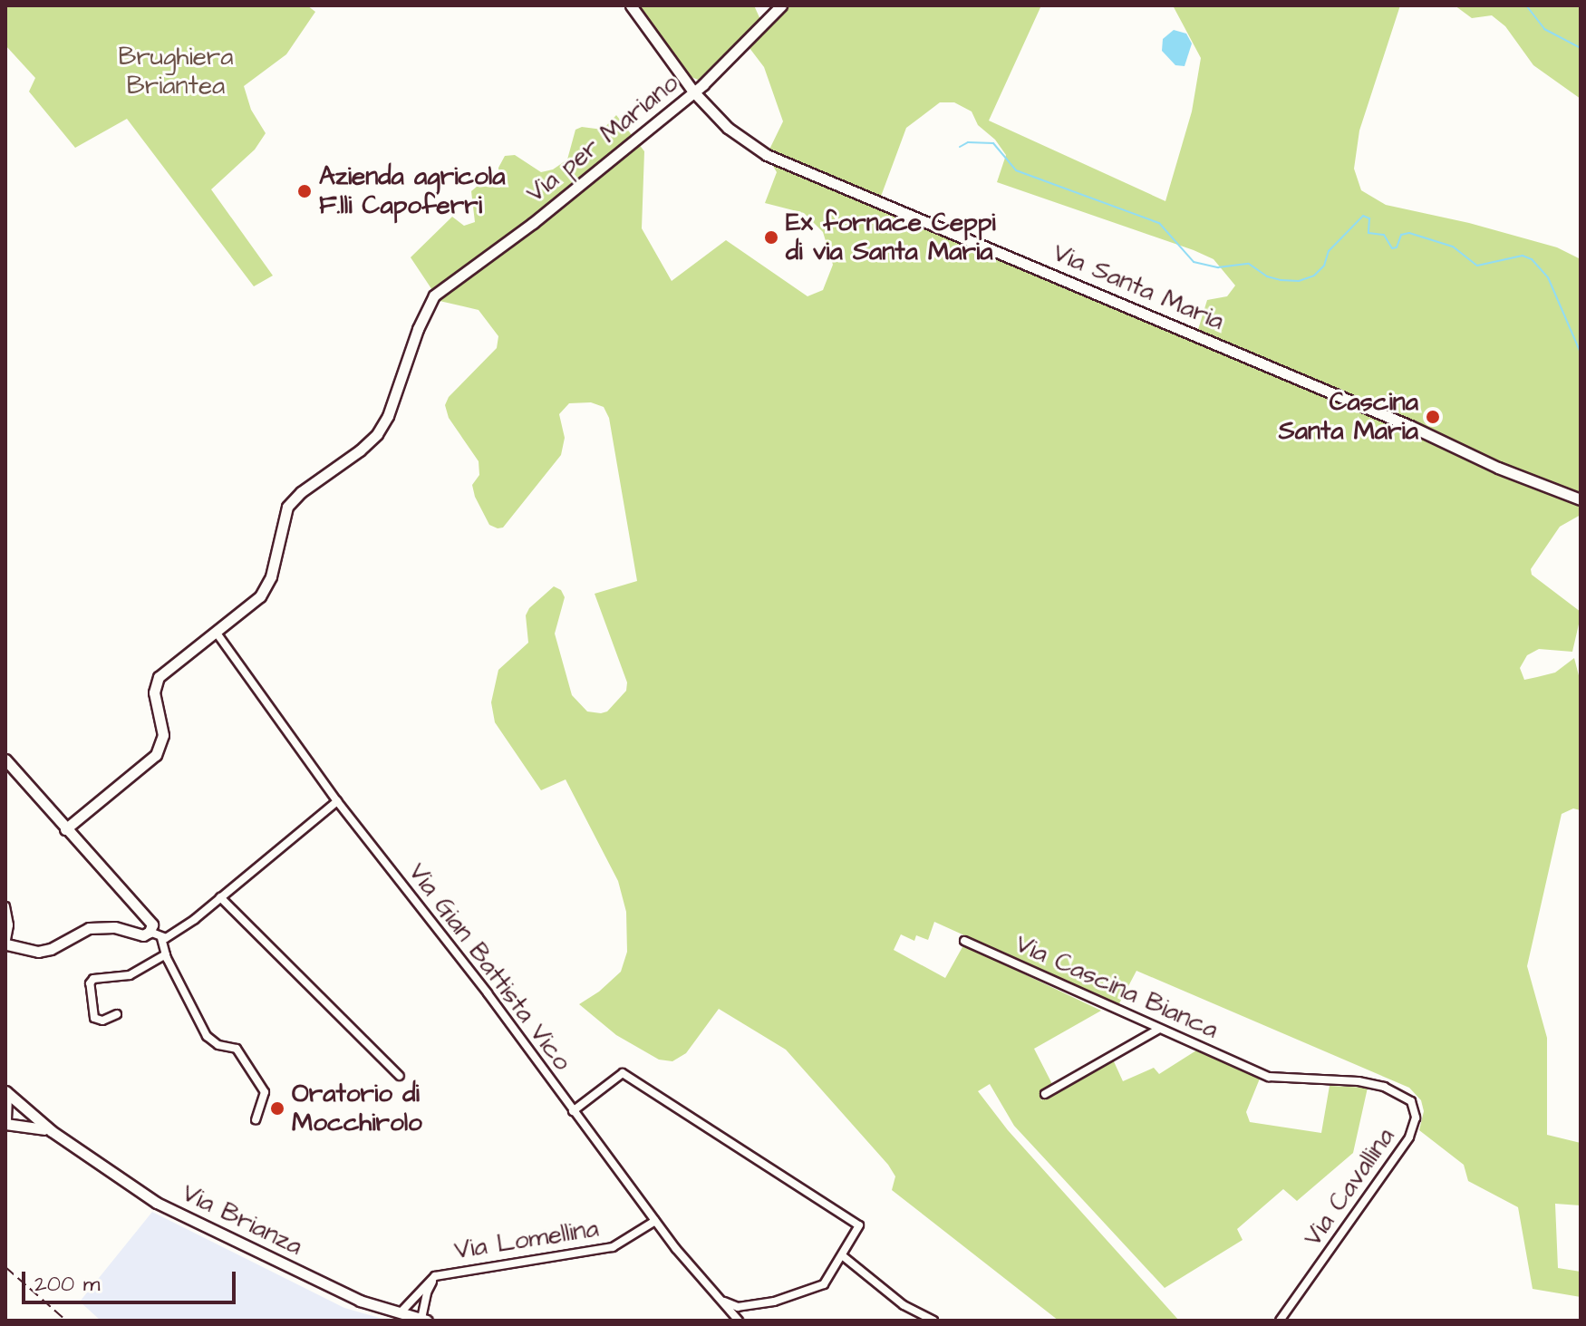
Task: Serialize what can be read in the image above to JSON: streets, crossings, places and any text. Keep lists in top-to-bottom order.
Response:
{
  "streets": {
    "street": [
      "Via per Mariano",
      "Via Santa Maria",
      "Via Gian Battista Vico",
      "Via Cascina Bianca",
      "Via Cavallina",
      "Via Brianza",
      "Via Lomellina"
    ]
  },
  "crossings": [
    ["Via per Mariano", "Via Santa Maria"],
    ["Via per Mariano", "Via Gian Battista Vico"],
    ["Via Gian Battista Vico", "Via Lomellina"],
    ["Via Cascina Bianca", "Via Cavallina"],
    ["Via Brianza", "Via Lomellina"]
  ],
  "parks": ["Brughiera Briantea"],
  "places": [
    "Azienda agricola F.lli Capoferri",
    "Ex fornace Ceppi di via Santa Maria",
    "Cascina Santa Maria",
    "Oratorio di Mocchirolo"
  ],
  "scale_bar": "200 m"
}
